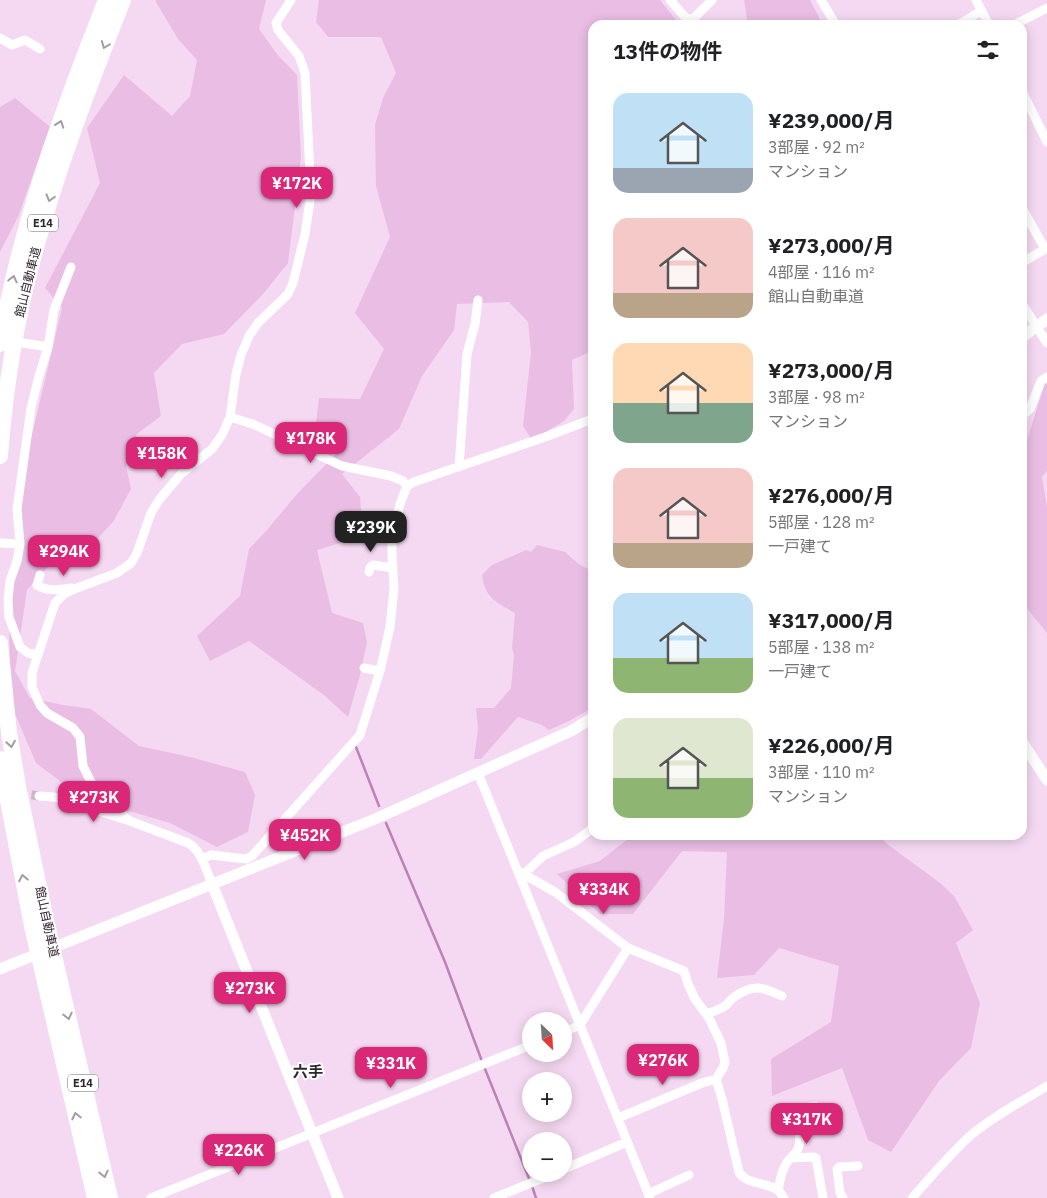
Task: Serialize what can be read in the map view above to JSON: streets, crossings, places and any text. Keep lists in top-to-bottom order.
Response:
{
  "streets": {
    "highway": ["E14", "館山自動車道"]
  },
  "districts": ["六手"],
  "north": "bottom right",
  "page": {
    "heading": "13件の物件",
    "list": [
      {
        "name": "¥239,000/月",
        "note": "3部屋 · 92 m² · マンション"
      },
      {
        "name": "¥273,000/月",
        "note": "4部屋 · 116 m² · 館山自動車道"
      },
      {
        "name": "¥273,000/月",
        "note": "3部屋 · 98 m² · マンション"
      },
      {
        "name": "¥276,000/月",
        "note": "5部屋 · 128 m² · 一戸建て"
      },
      {
        "name": "¥317,000/月",
        "note": "5部屋 · 138 m² · 一戸建て"
      },
      {
        "name": "¥226,000/月",
        "note": "3部屋 · 110 m² · マンション"
      }
    ],
    "price": [
      "¥172K",
      "¥178K",
      "¥158K",
      "¥239K",
      "¥294K",
      "¥273K",
      "¥452K",
      "¥334K",
      "¥273K",
      "¥276K",
      "¥331K",
      "¥317K",
      "¥226K"
    ],
    "map_buttons": ["+", "−"]
  }
}
